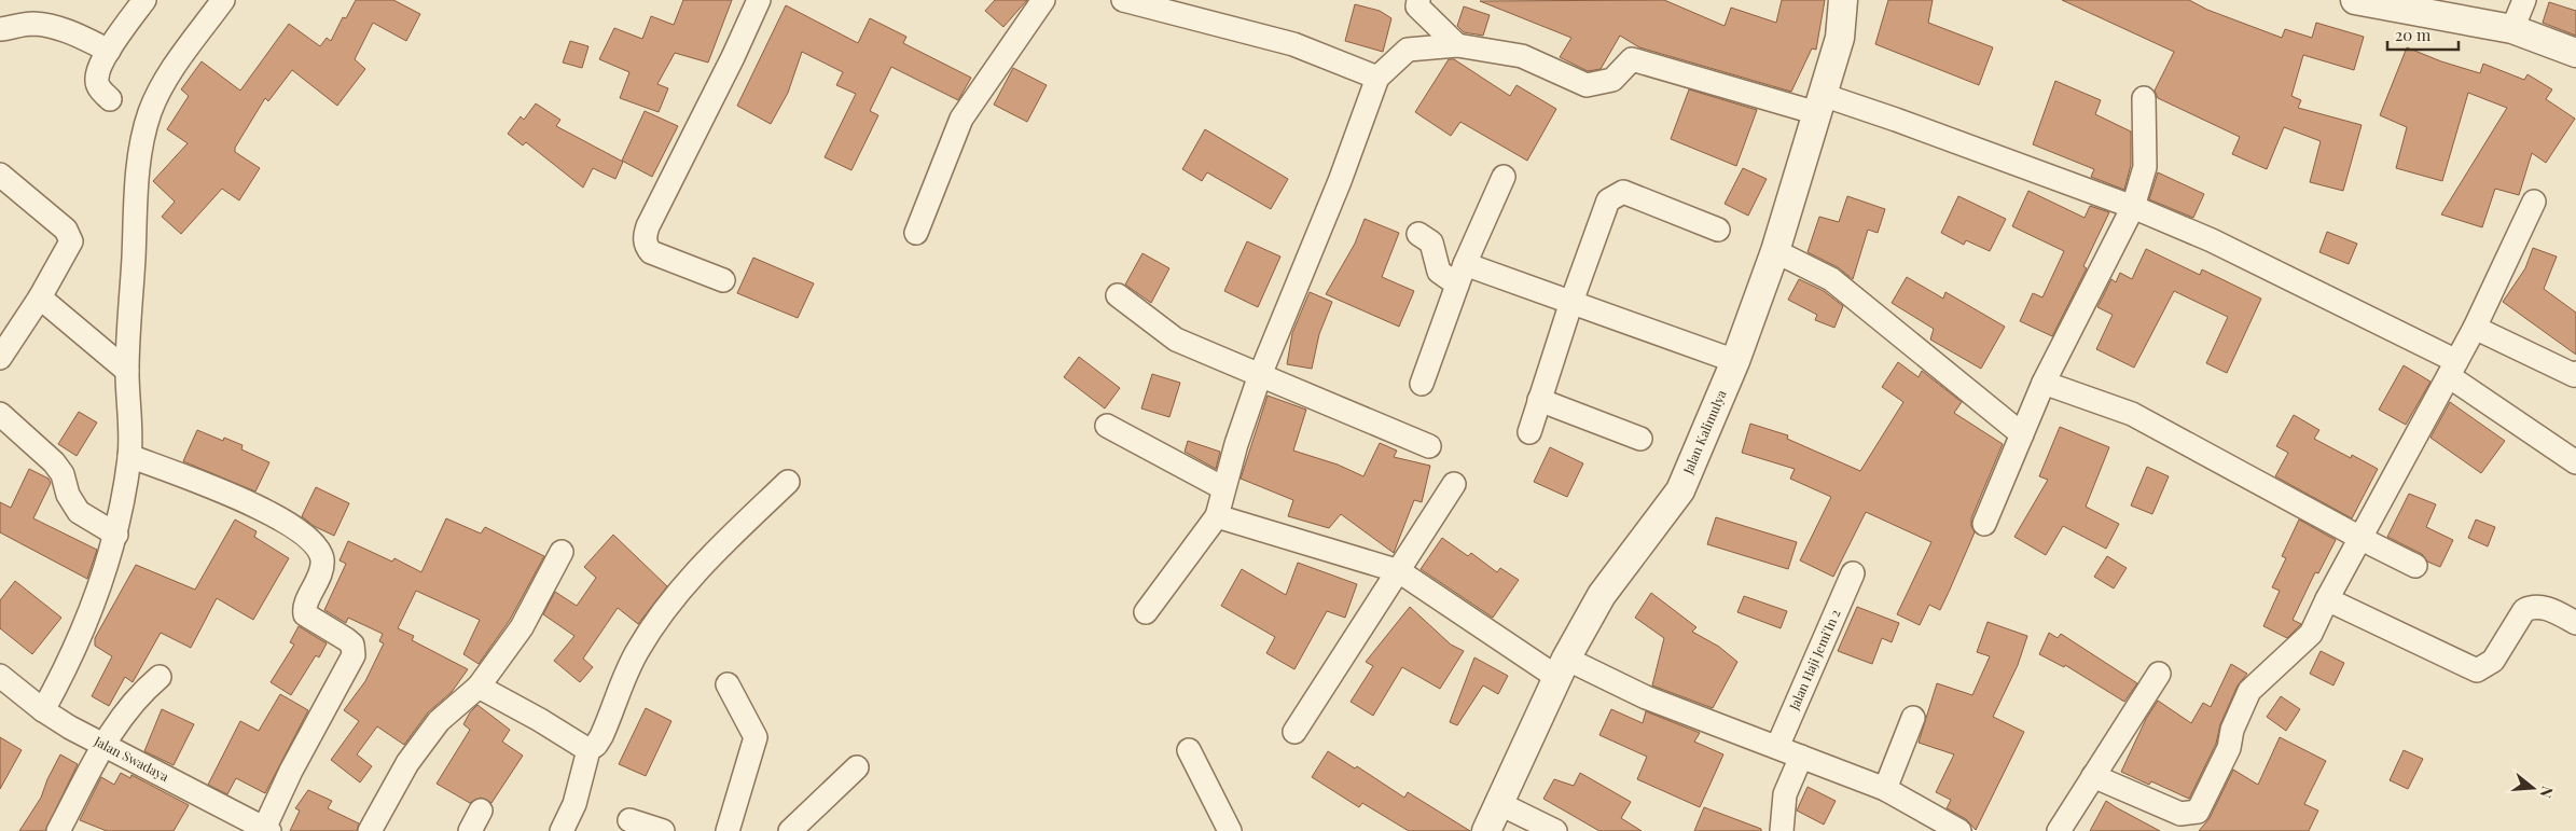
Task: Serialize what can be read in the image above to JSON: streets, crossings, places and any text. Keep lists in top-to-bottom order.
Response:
{
  "streets": {
    "street": ["Jalan Kalimulya", "Jalan Haji Jemi'In 2", "Jalan Swadaya"]
  },
  "scale_bar": "20 m",
  "north": "right"
}
